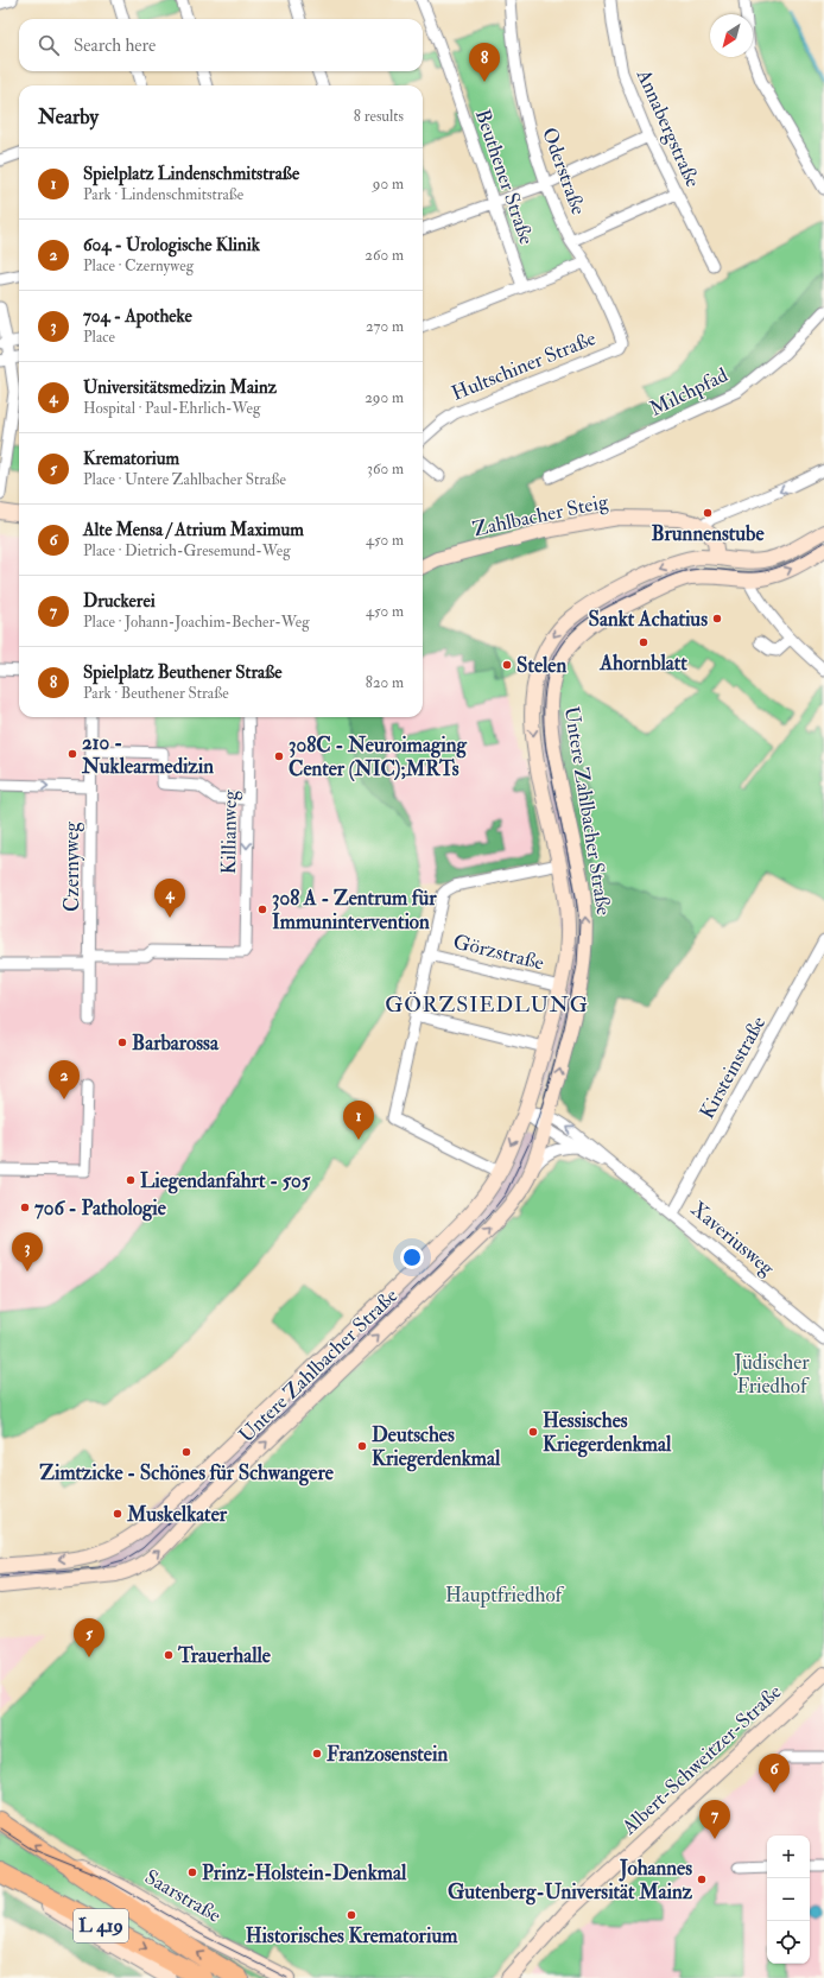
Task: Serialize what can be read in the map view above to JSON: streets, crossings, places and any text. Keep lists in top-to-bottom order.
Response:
{
  "streets": {
    "highway": ["Saarstraße", "L 419"],
    "street": [
      "Annabergstraße",
      "Oderstraße",
      "Beuthener Straße",
      "Hultschiner Straße",
      "Milchpfad",
      "Zahlbacher Steig",
      "Untere Zahlbacher Straße",
      "Killianweg",
      "Czernyweg",
      "Görzstraße",
      "Kirsteinstraße",
      "Xaveriusweg",
      "Albert-Schweitzer-Straße"
    ]
  },
  "crossings": [
    ["Oderstraße", "Hultschiner Straße"],
    ["Untere Zahlbacher Straße", "Görzstraße"],
    ["Untere Zahlbacher Straße", "Xaveriusweg"],
    ["Killianweg", "Czernyweg"],
    ["Kirsteinstraße", "Xaveriusweg"]
  ],
  "one_way": ["Saarstraße"],
  "districts": ["GÖRZSIEDLUNG"],
  "parks": ["Jüdischer Friedhof", "Hauptfriedhof"],
  "places": [
    "Brunnenstube",
    "Sankt Achatius",
    "Ahornblatt",
    "Stelen",
    "210 - Nuklearmedizin",
    "308C - Neuroimaging Center (NIC);MRTs",
    "308 A - Zentrum für Immunintervention",
    "Barbarossa",
    "Liegendanfahrt - 505",
    "706 - Pathologie",
    "Hessisches Kriegerdenkmal",
    "Deutsches Kriegerdenkmal",
    "Zimtzicke - Schönes für Schwangere",
    "Muskelkater",
    "Trauerhalle",
    "Franzosenstein",
    "Prinz-Holstein-Denkmal",
    "Johannes Gutenberg-Universität Mainz",
    "Historisches Krematorium"
  ],
  "north": "bottom left",
  "page": {
    "search": "Search here",
    "pins": [
      "8",
      "4",
      "2",
      "1",
      "3",
      "5",
      "6",
      "7"
    ],
    "heading": ["Nearby", "8 results"],
    "list": [
      {
        "mark": "1",
        "name": "Spielplatz Lindenschmitstraße",
        "note": "Park · Lindenschmitstraße",
        "value": "90 m"
      },
      {
        "mark": "2",
        "name": "604 - Urologische Klinik",
        "note": "Place · Czernyweg",
        "value": "260 m"
      },
      {
        "mark": "3",
        "name": "704 - Apotheke",
        "note": "Place",
        "value": "270 m"
      },
      {
        "mark": "4",
        "name": "Universitätsmedizin Mainz",
        "note": "Hospital · Paul-Ehrlich-Weg",
        "value": "290 m"
      },
      {
        "mark": "5",
        "name": "Krematorium",
        "note": "Place · Untere Zahlbacher Straße",
        "value": "360 m"
      },
      {
        "mark": "6",
        "name": "Alte Mensa / Atrium Maximum",
        "note": "Place · Dietrich-Gresemund-Weg",
        "value": "450 m"
      },
      {
        "mark": "7",
        "name": "Druckerei",
        "note": "Place · Johann-Joachim-Becher-Weg",
        "value": "450 m"
      },
      {
        "mark": "8",
        "name": "Spielplatz Beuthener Straße",
        "note": "Park · Beuthener Straße",
        "value": "820 m"
      }
    ],
    "map_buttons": ["+", "−"]
  }
}
